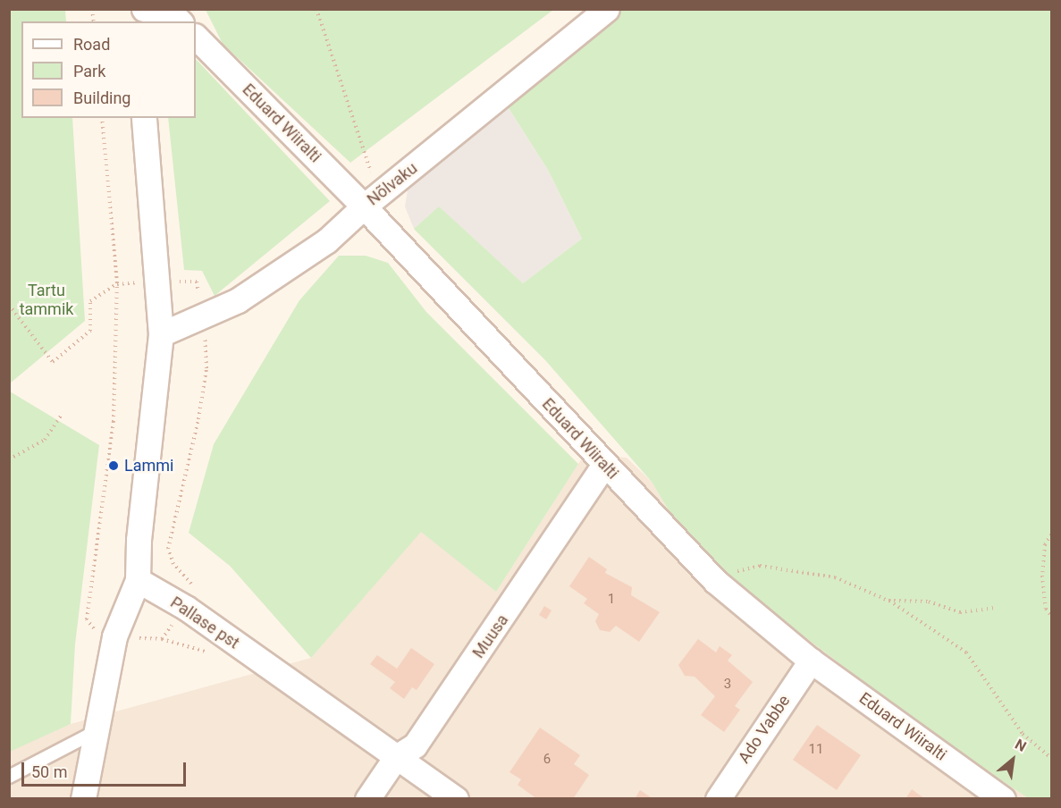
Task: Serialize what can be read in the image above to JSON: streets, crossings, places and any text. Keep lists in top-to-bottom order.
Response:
{
  "streets": {
    "street": [
      "Eduard Wiiralti",
      "Nõlvaku",
      "Pallase pst",
      "Muusa",
      "Ado Vabbe"
    ]
  },
  "crossings": [
    ["Eduard Wiiralti", "Nõlvaku"],
    ["Eduard Wiiralti", "Muusa"],
    ["Eduard Wiiralti", "Ado Vabbe"],
    ["Pallase pst", "Muusa"]
  ],
  "parks": ["Tartu tammik"],
  "places": ["Lammi"],
  "house_numbers": [
    "1",
    "3",
    "11",
    "6"
  ],
  "legend": ["Road", "Park", "Building"],
  "scale_bar": "50 m",
  "north": "top right"
}
